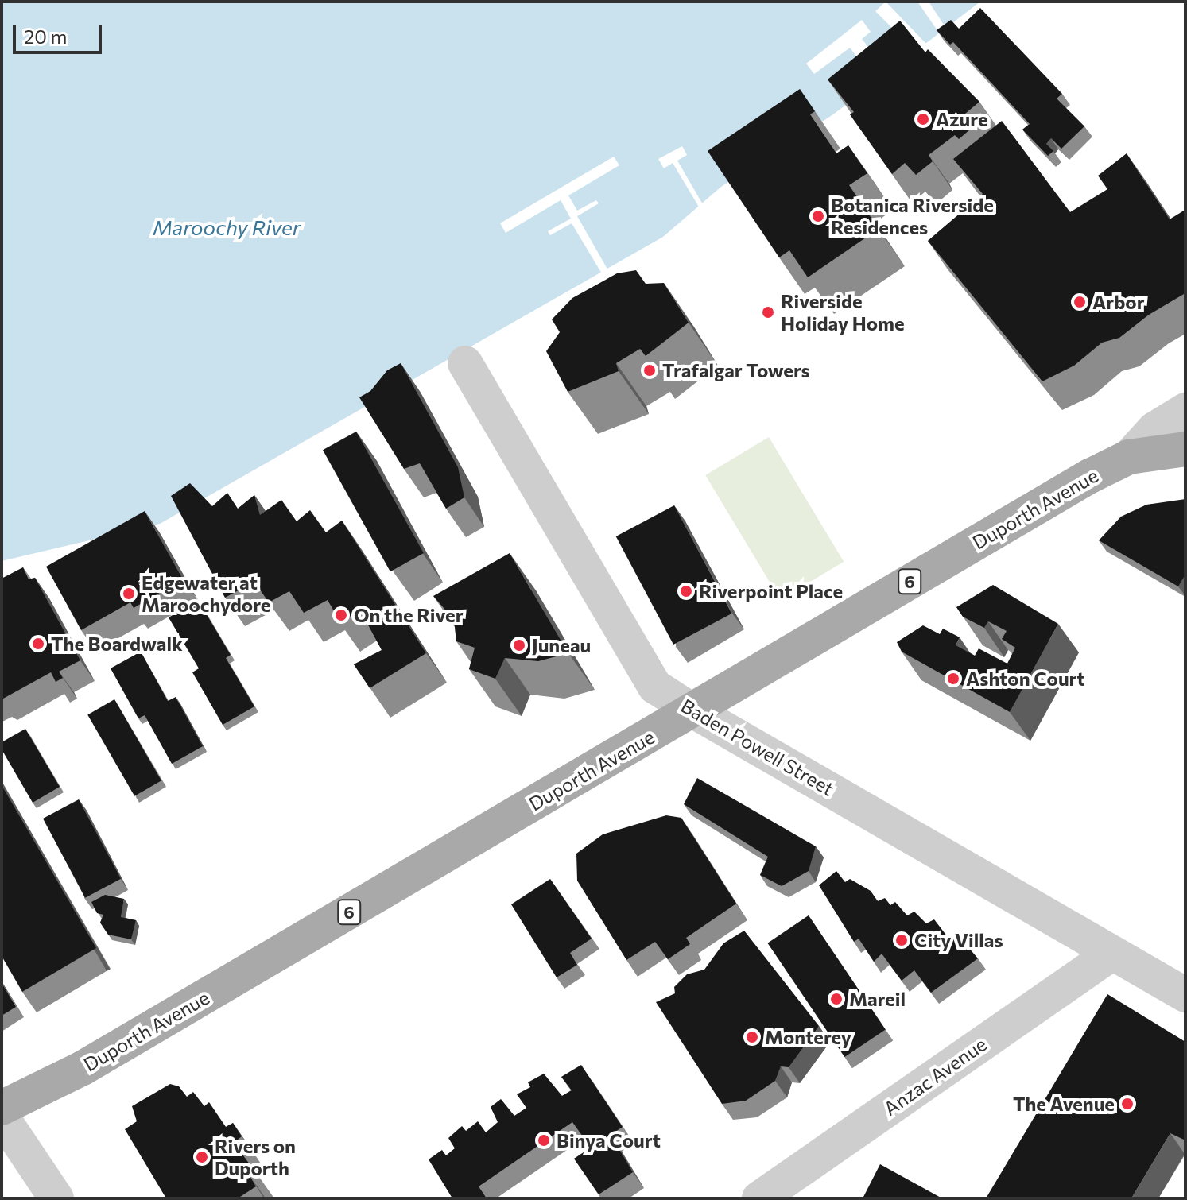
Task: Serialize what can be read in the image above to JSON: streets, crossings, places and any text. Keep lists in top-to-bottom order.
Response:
{
  "streets": {
    "main road": ["Duporth Avenue", "6"],
    "street": ["Baden Powell Street", "Anzac Avenue"]
  },
  "crossings": [
    ["Duporth Avenue", "Baden Powell Street"],
    ["Baden Powell Street", "Anzac Avenue"]
  ],
  "water": ["Maroochy River"],
  "places": [
    "Azure",
    "Botanica Riverside Residences",
    "Arbor",
    "Riverside Holiday Home",
    "Trafalgar Towers",
    "Riverpoint Place",
    "Edgewater at Maroochydore",
    "On the River",
    "The Boardwalk",
    "Juneau",
    "Ashton Court",
    "City Villas",
    "Mareil",
    "Monterey",
    "The Avenue",
    "Binya Court",
    "Rivers on Duporth"
  ],
  "scale_bar": "20 m"
}
